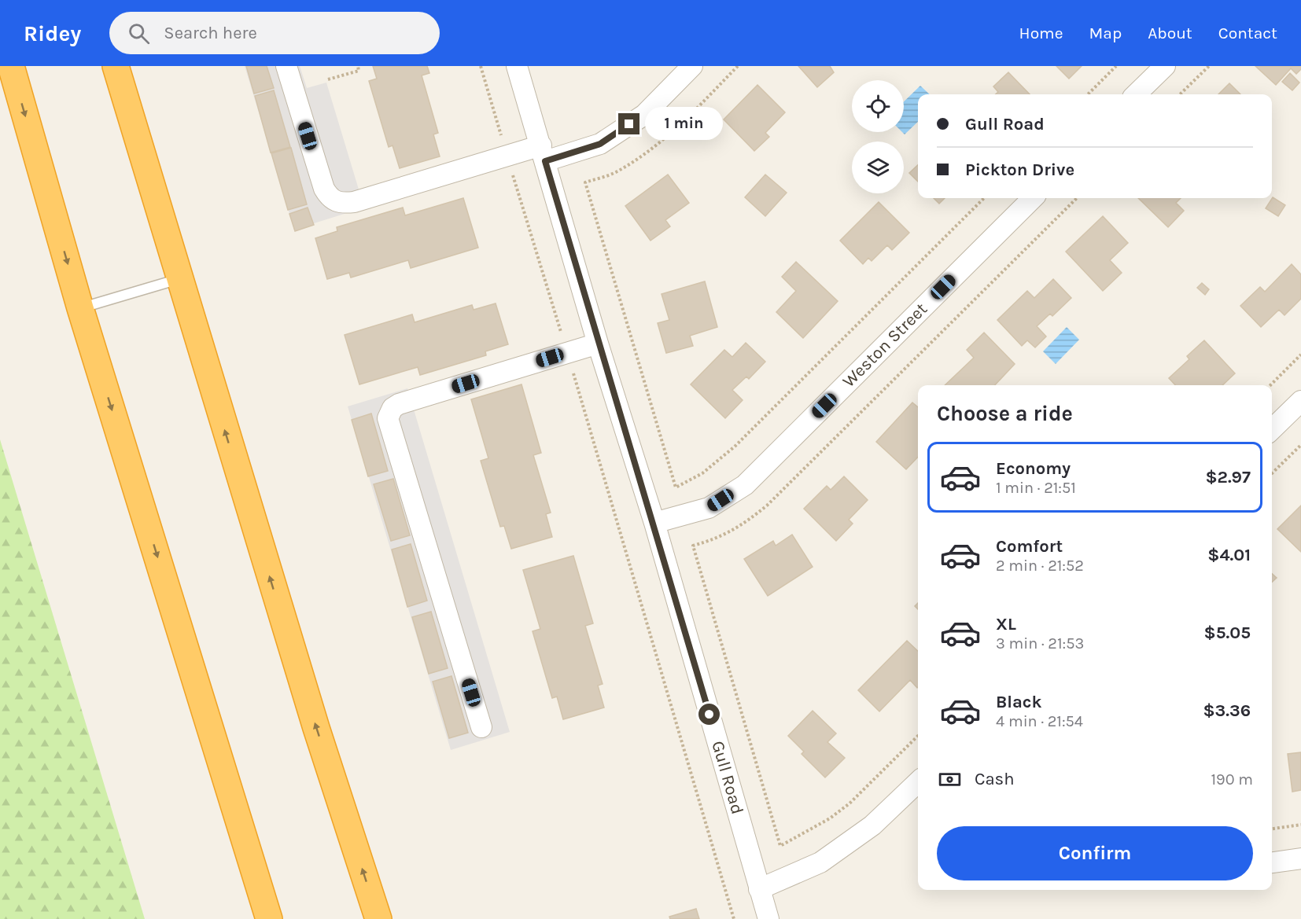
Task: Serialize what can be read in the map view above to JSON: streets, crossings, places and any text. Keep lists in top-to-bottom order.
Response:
{
  "streets": {
    "street": ["Weston Street", "Gull Road"]
  },
  "crossings": [
    ["Weston Street", "Gull Road"]
  ],
  "page": {
    "header": "Ridey",
    "search": "Search here",
    "nav": [
      "Home",
      "Map",
      "About",
      "Contact"
    ],
    "banner": ["Gull Road", "Pickton Drive"],
    "bubble": "1 min",
    "heading": "Choose a ride",
    "list": [
      {
        "name": "Economy",
        "note": "1 min · 21:51",
        "value": "$2.97"
      },
      {
        "name": "Comfort",
        "note": "2 min · 21:52",
        "value": "$4.01"
      },
      {
        "name": "XL",
        "note": "3 min · 21:53",
        "value": "$5.05"
      },
      {
        "name": "Black",
        "note": "4 min · 21:54",
        "value": "$3.36"
      }
    ],
    "pay": ["Cash", "190 m"],
    "buttons": "Confirm"
  }
}
